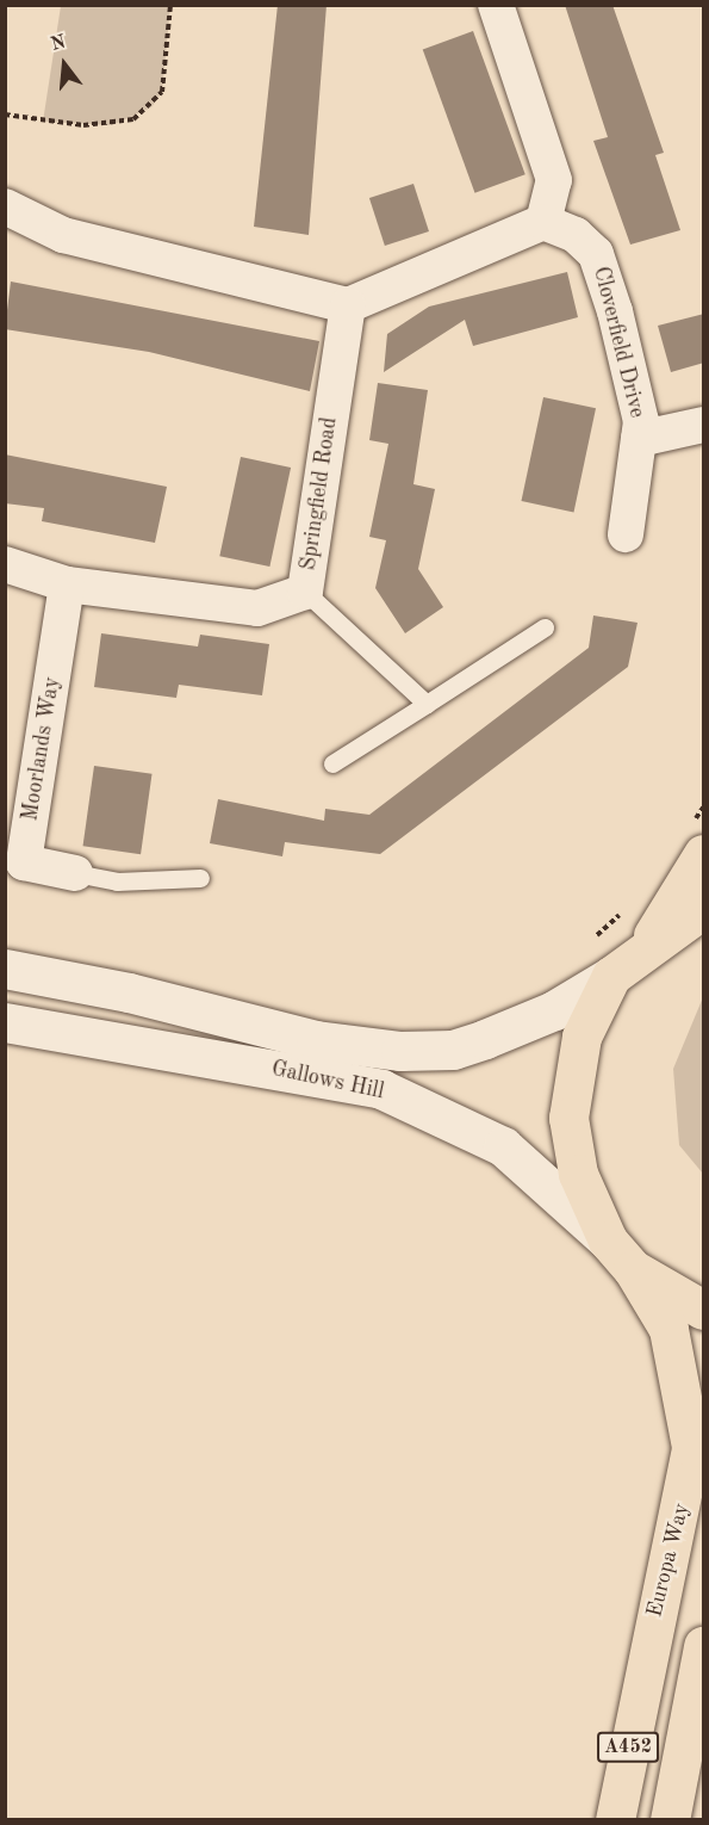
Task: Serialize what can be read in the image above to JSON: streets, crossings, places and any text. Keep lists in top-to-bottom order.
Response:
{
  "streets": {
    "highway": ["Europa Way", "A452"],
    "street": [
      "Cloverfield Drive",
      "Springfield Road",
      "Moorlands Way",
      "Gallows Hill"
    ]
  },
  "crossings": [
    ["Springfield Road", "Moorlands Way"],
    ["Gallows Hill", "Europa Way"]
  ],
  "north": "top"
}
